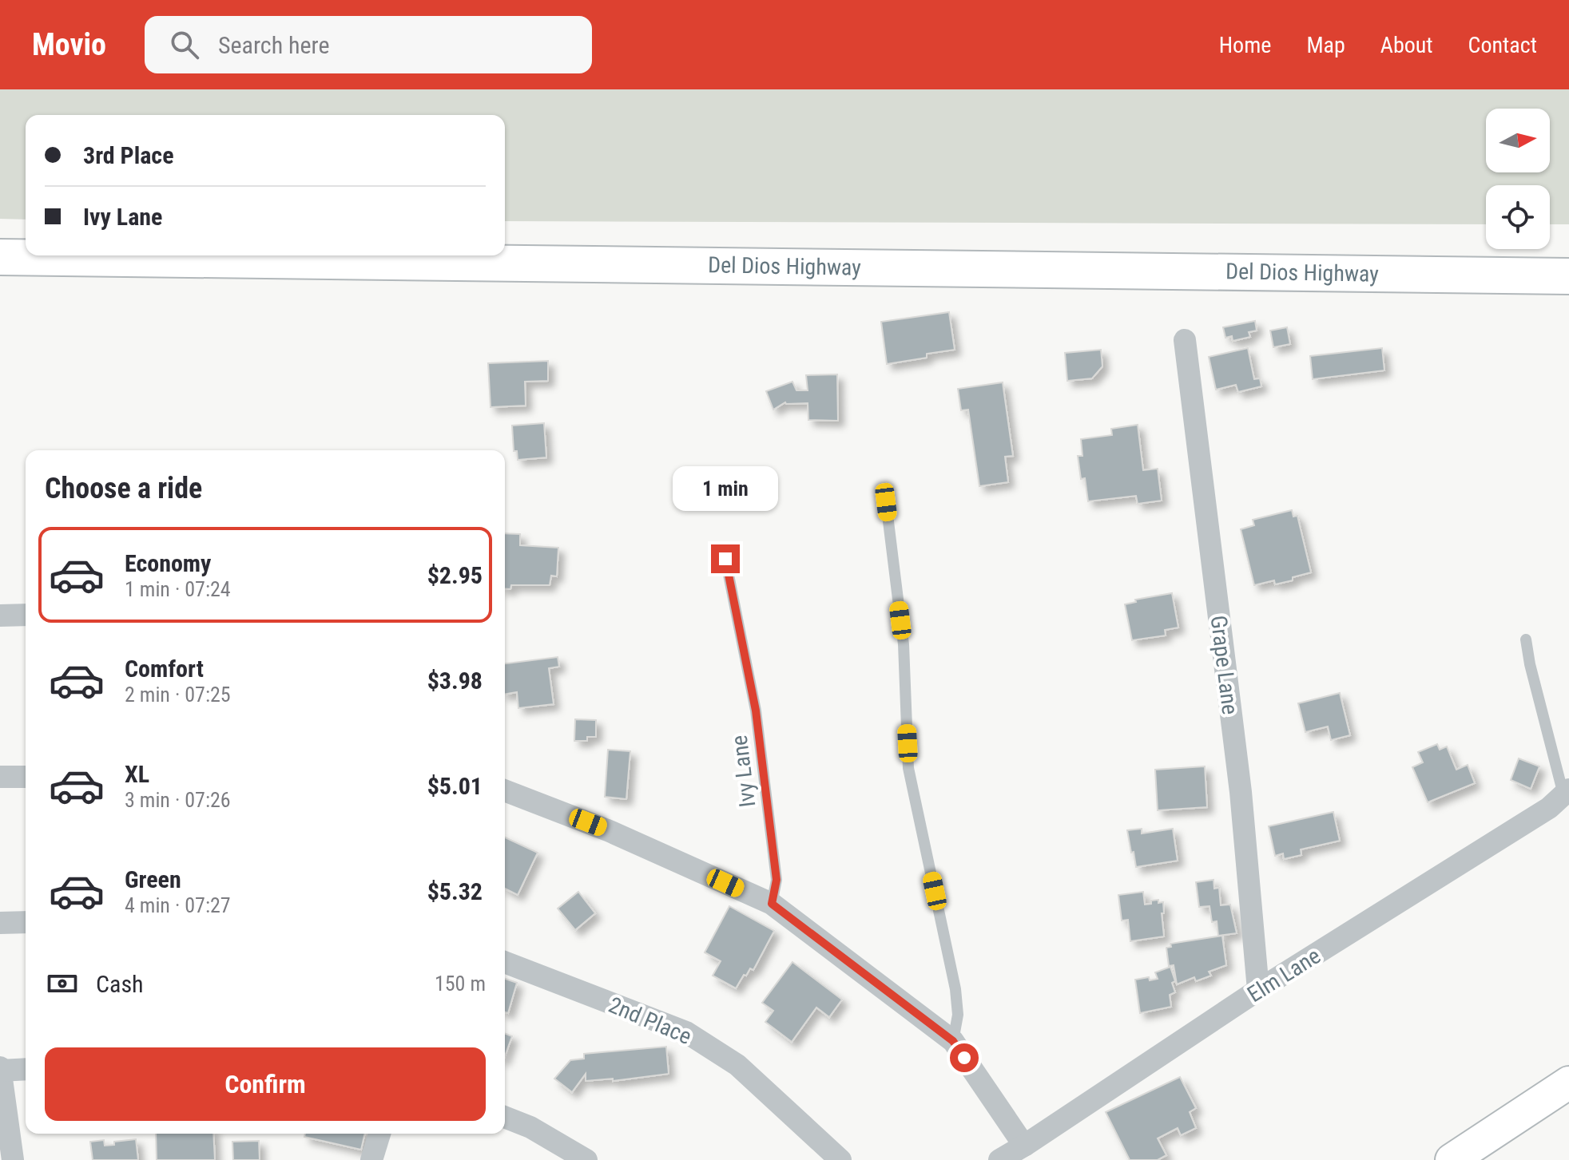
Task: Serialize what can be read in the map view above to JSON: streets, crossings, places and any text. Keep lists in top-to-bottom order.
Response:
{
  "streets": {
    "main road": ["Del Dios Highway"],
    "street": ["Grape Lane", "Elm Lane", "2nd Place"],
    "lane": ["Ivy Lane"]
  },
  "crossings": [
    ["Grape Lane", "Elm Lane"]
  ],
  "north": "right",
  "page": {
    "header": "Movio",
    "search": "Search here",
    "nav": [
      "Home",
      "Map",
      "About",
      "Contact"
    ],
    "banner": ["3rd Place", "Ivy Lane"],
    "heading": "Choose a ride",
    "bubble": "1 min",
    "list": [
      {
        "name": "Economy",
        "note": "1 min · 07:24",
        "value": "$2.95"
      },
      {
        "name": "Comfort",
        "note": "2 min · 07:25",
        "value": "$3.98"
      },
      {
        "name": "XL",
        "note": "3 min · 07:26",
        "value": "$5.01"
      },
      {
        "name": "Green",
        "note": "4 min · 07:27",
        "value": "$5.32"
      }
    ],
    "pay": ["Cash", "150 m"],
    "buttons": "Confirm"
  }
}
